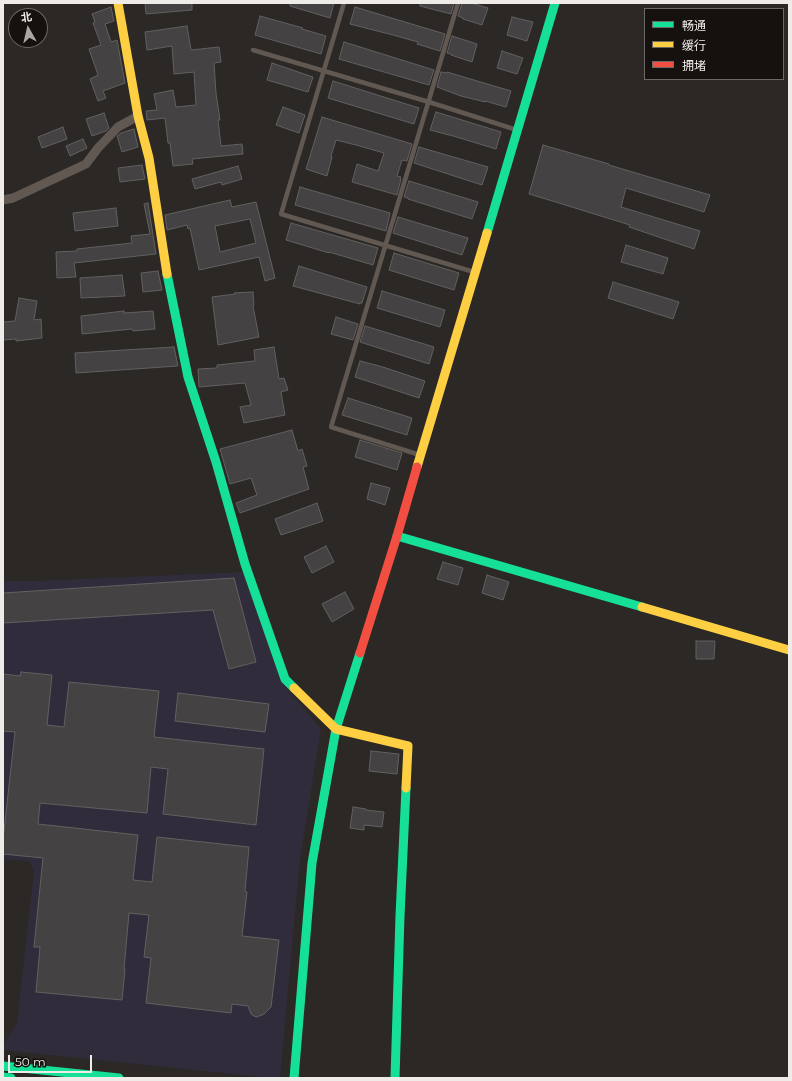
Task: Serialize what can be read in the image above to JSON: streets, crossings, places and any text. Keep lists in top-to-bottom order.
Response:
{
  "legend": ["畅通", "缓行", "拥堵"],
  "scale_bar": "50 m",
  "north": "top"
}
